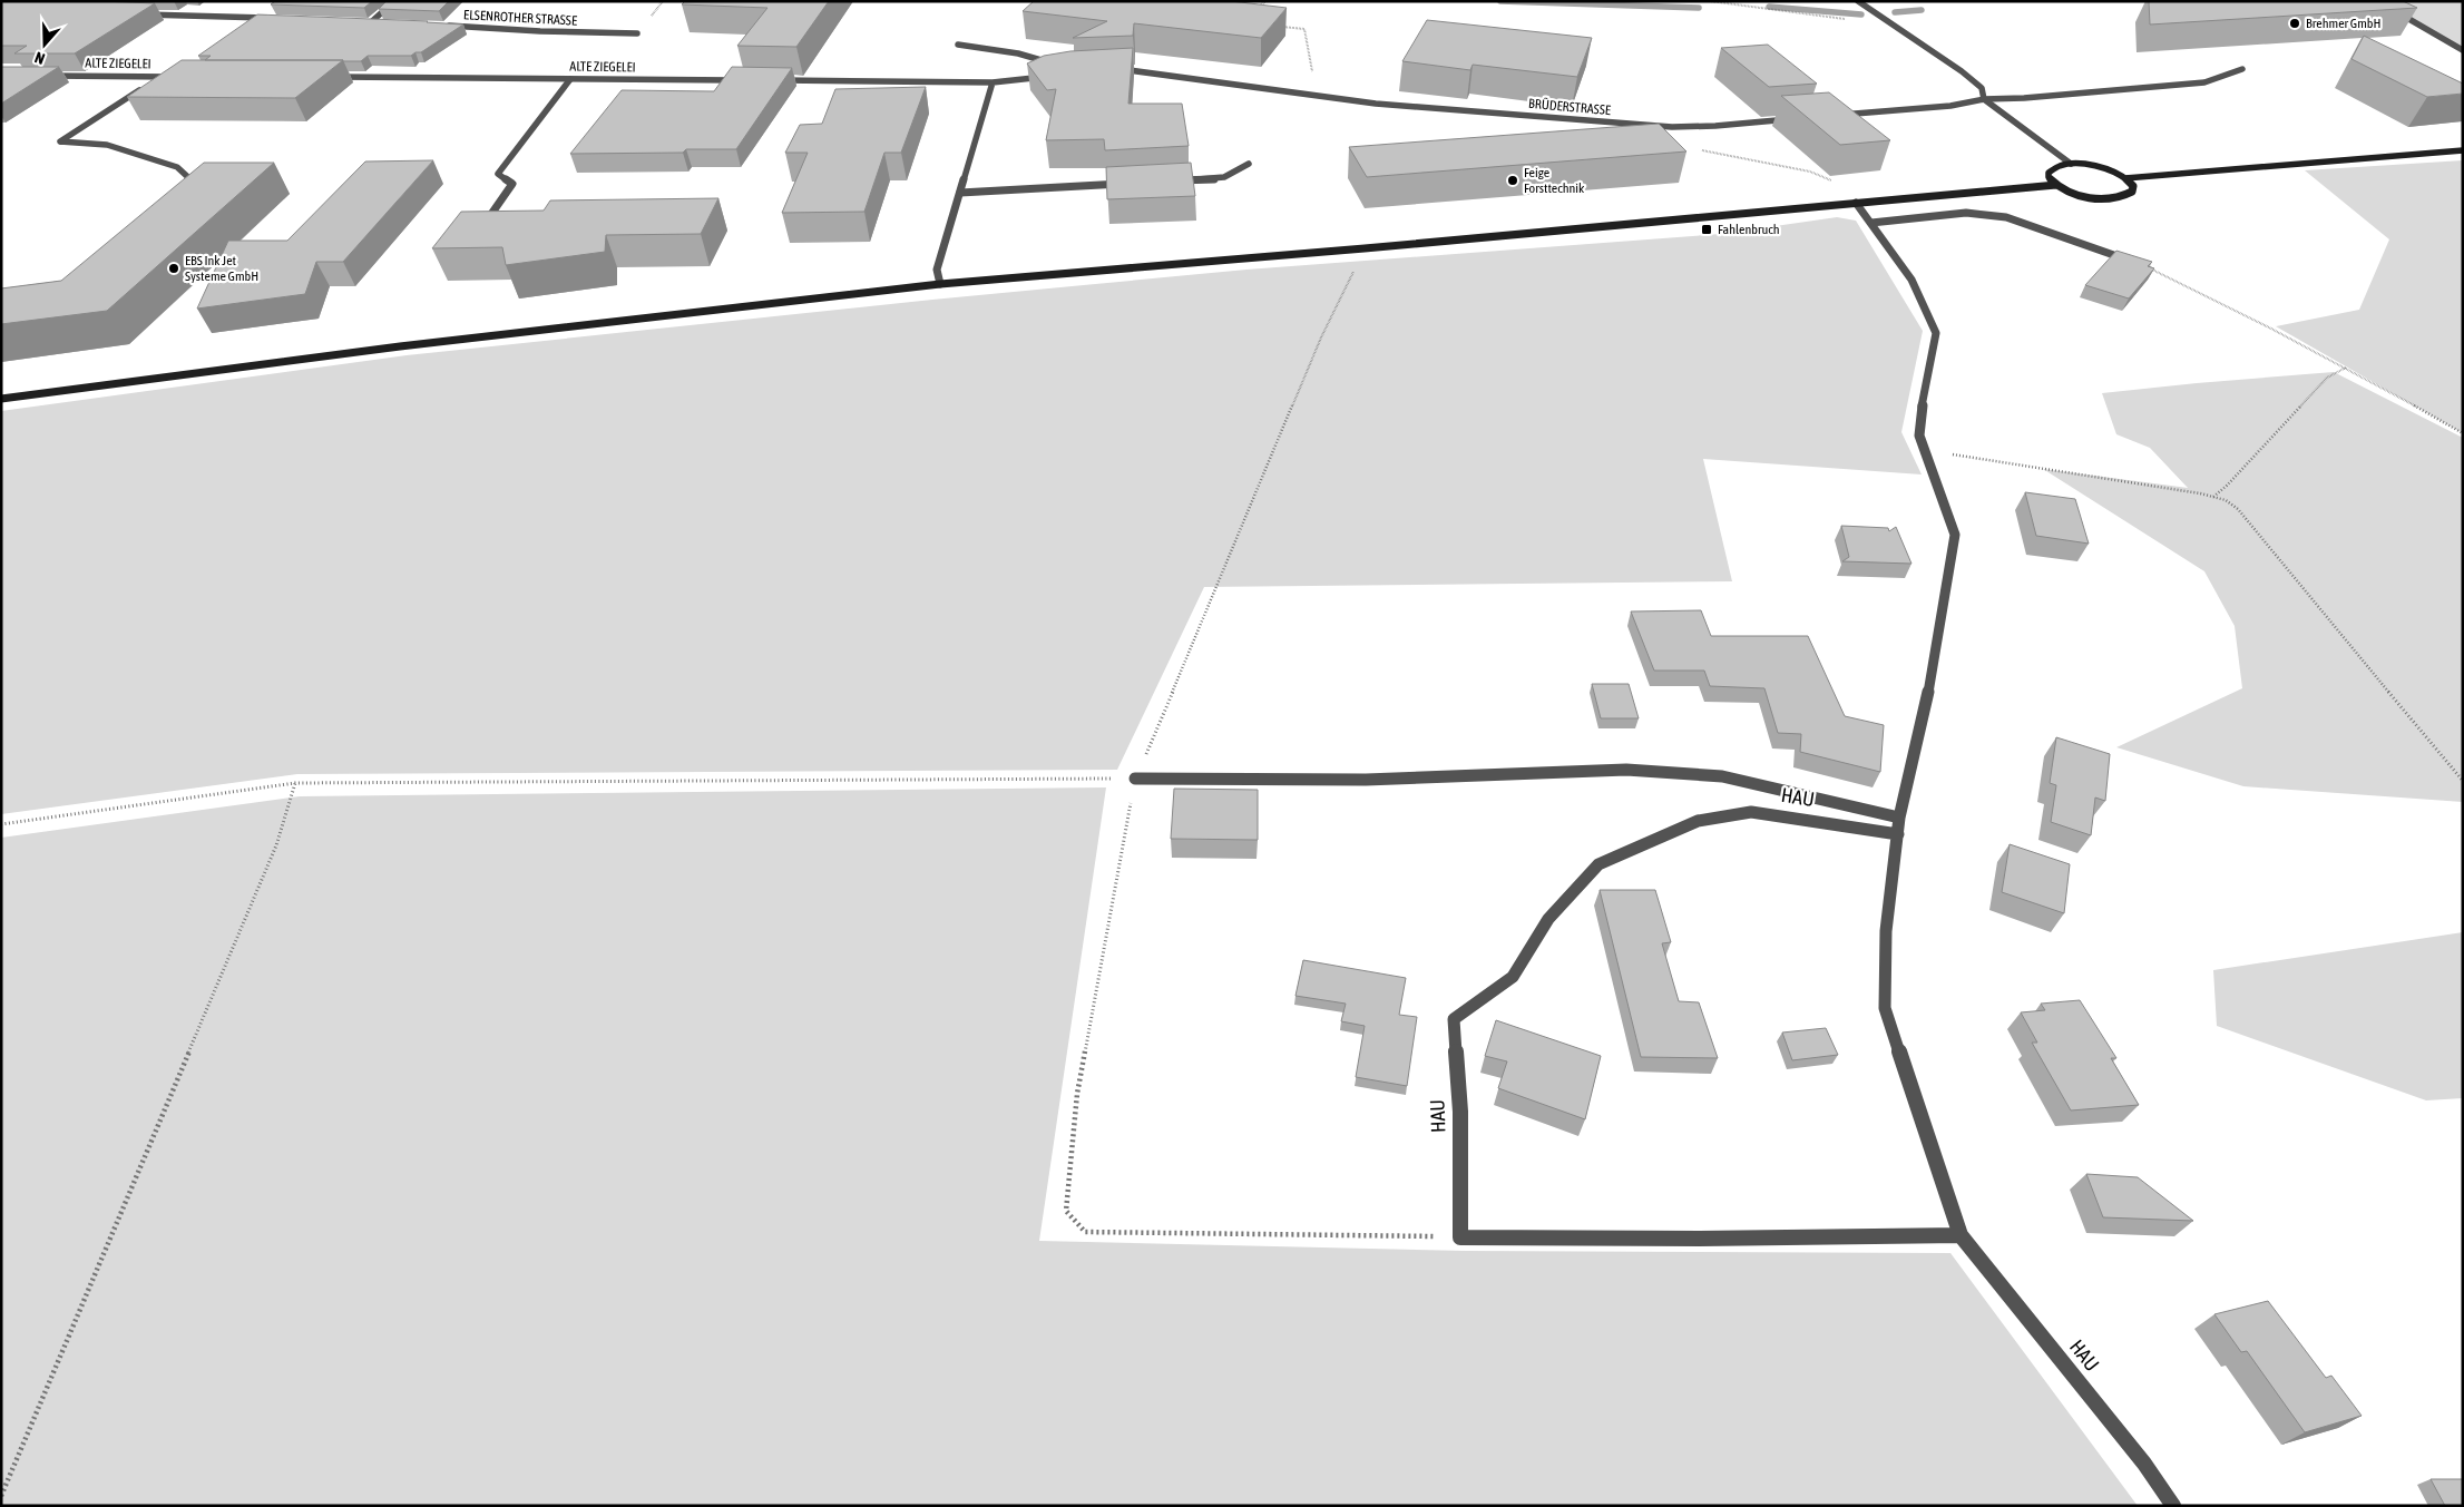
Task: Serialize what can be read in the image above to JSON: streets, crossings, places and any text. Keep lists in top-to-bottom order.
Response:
{
  "streets": {
    "street": [
      "ELSENROTHER STRASSE",
      "ALTE ZIEGELEI",
      "BRÜDERSTRASSE",
      "HAU"
    ]
  },
  "places": {
    "other": ["Brehmer GmbH", "Feige Forsttechnik", "EBS Ink Jet Systeme GmbH"],
    "transit": ["Fahlenbruch"]
  },
  "north": "bottom"
}
